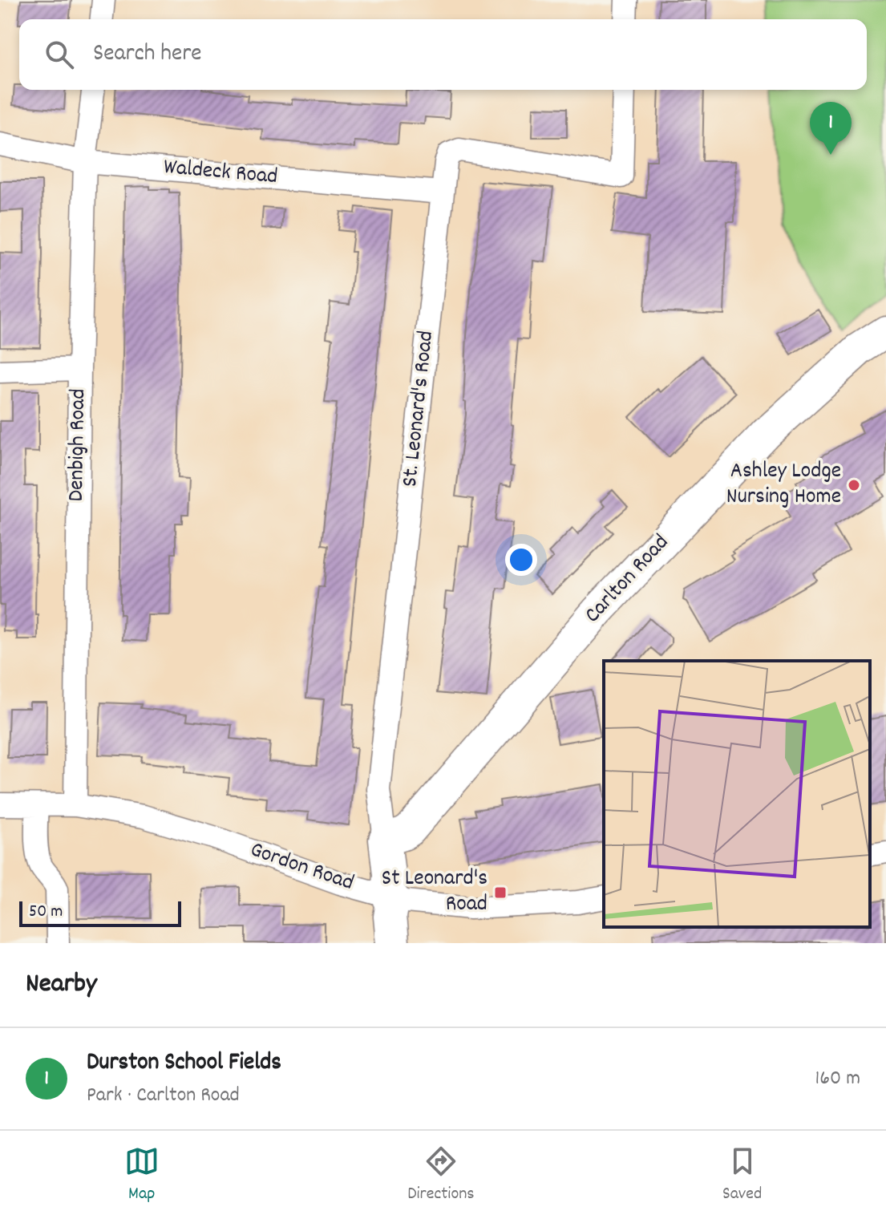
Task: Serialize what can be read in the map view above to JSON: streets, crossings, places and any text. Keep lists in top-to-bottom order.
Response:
{
  "streets": {
    "street": [
      "Waldeck Road",
      "St. Leonard's Road",
      "Denbigh Road",
      "Carlton Road",
      "Gordon Road"
    ]
  },
  "crossings": [
    ["Waldeck Road", "St. Leonard's Road"],
    ["Waldeck Road", "Denbigh Road"],
    ["St. Leonard's Road", "Carlton Road"],
    ["Denbigh Road", "Gordon Road"]
  ],
  "places": {
    "other": ["Ashley Lodge Nursing Home"],
    "transit": ["St Leonard's Road"]
  },
  "scale_bar": "50 m",
  "page": {
    "search": "Search here",
    "pins": "1",
    "scale": "50 m",
    "heading": "Nearby",
    "list": [
      {
        "mark": "1",
        "name": "Durston School Fields",
        "note": "Park · Carlton Road",
        "value": "160 m"
      }
    ],
    "nav": ["Map", "Directions", "Saved"]
  }
}
